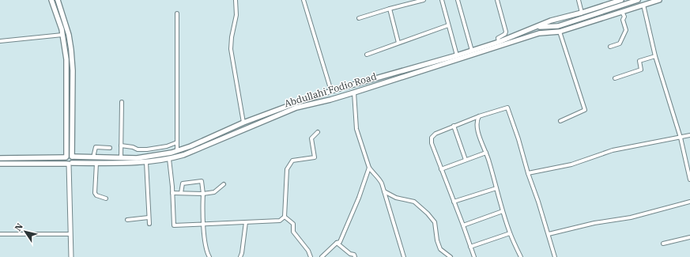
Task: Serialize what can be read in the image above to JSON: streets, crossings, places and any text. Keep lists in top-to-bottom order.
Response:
{
  "streets": {
    "main road": ["Abdullahi Fodio Road"]
  },
  "north": "top left"
}
